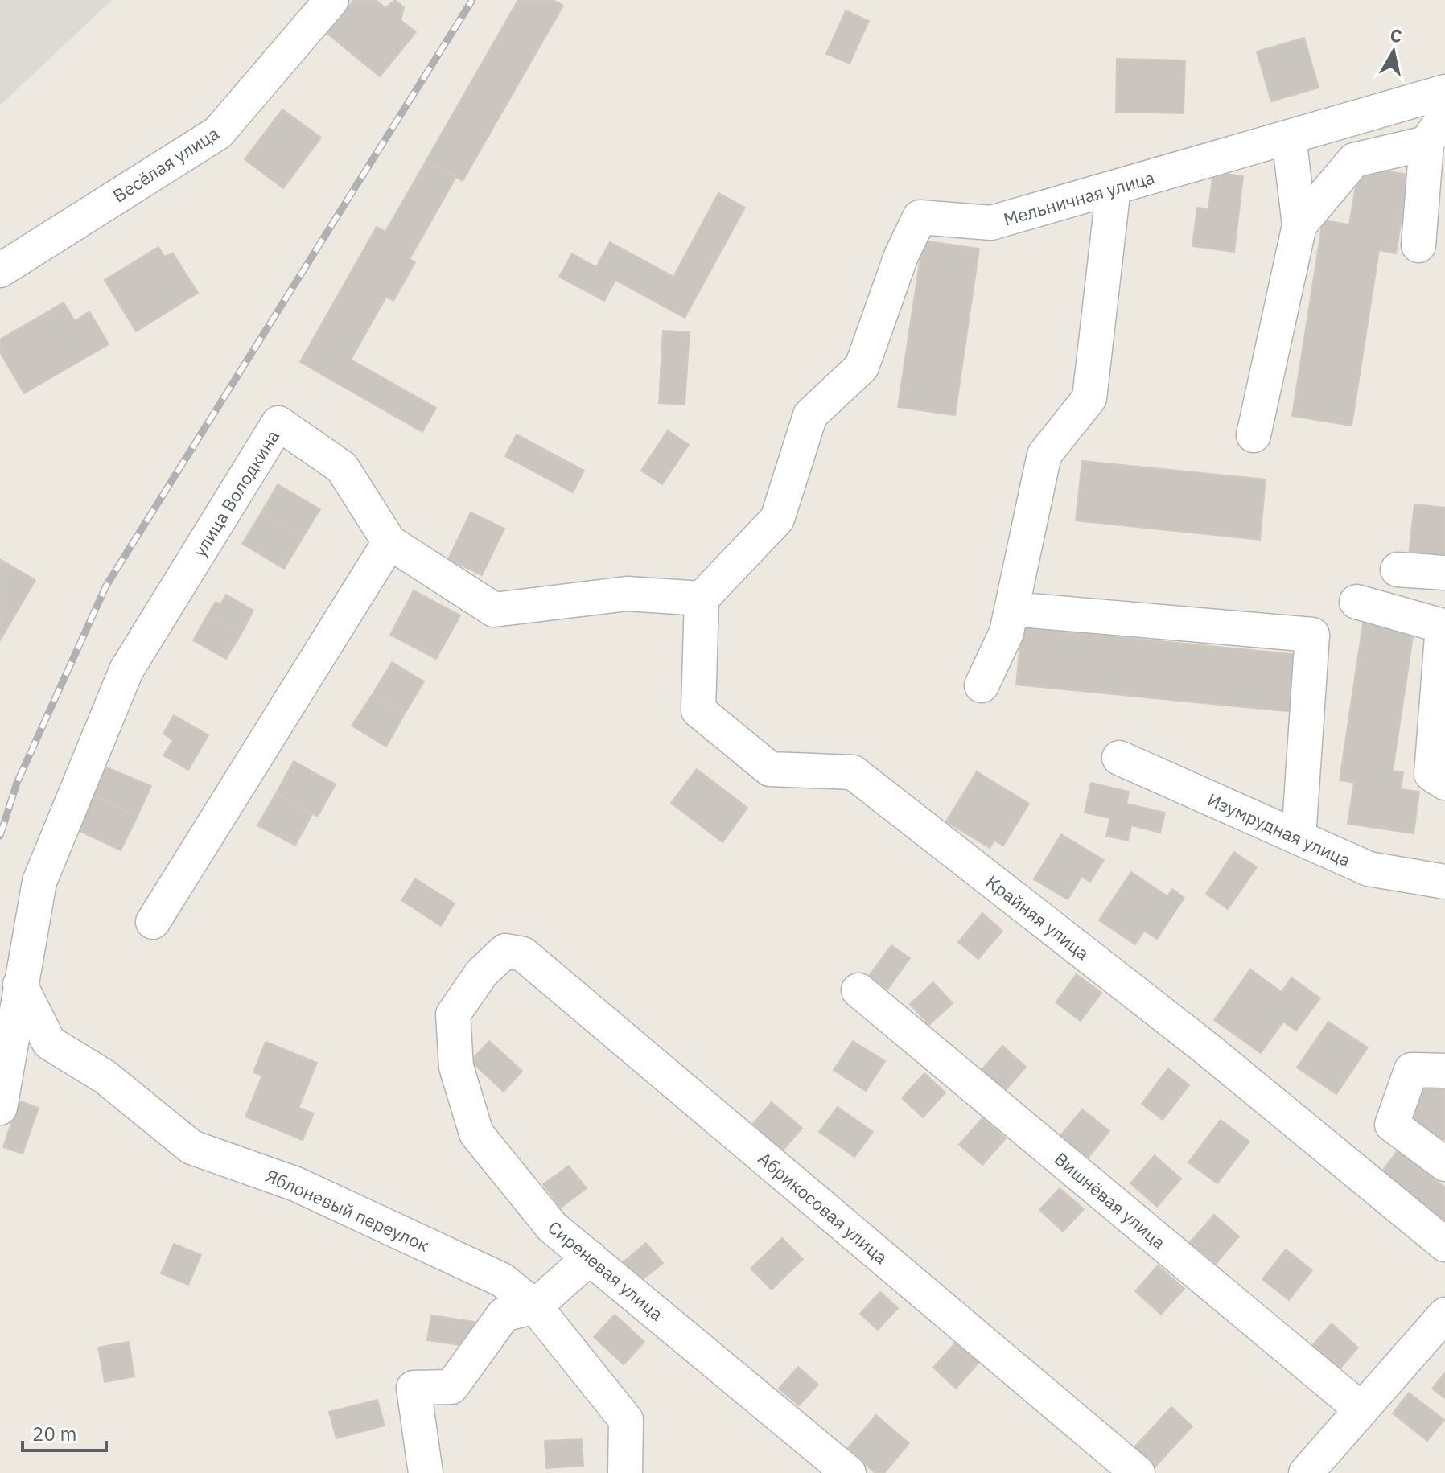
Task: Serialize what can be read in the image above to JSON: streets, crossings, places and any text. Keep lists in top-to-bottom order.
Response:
{
  "streets": {
    "street": [
      "Весёлая улица",
      "Мельничная улица",
      "улица Володкина",
      "Изумрудная улица",
      "Крайняя улица",
      "Вишнёвая улица",
      "Абрикосовая улица",
      "Яблоневый переулок",
      "Сиреневая улица"
    ]
  },
  "crossings": [
    ["Мельничная улица", "улица Володкина"],
    ["Мельничная улица", "Крайняя улица"],
    ["улица Володкина", "Крайняя улица"],
    ["улица Володкина", "Яблоневый переулок"],
    ["Абрикосовая улица", "Сиреневая улица"]
  ],
  "scale_bar": "20 m",
  "north": "top"
}
